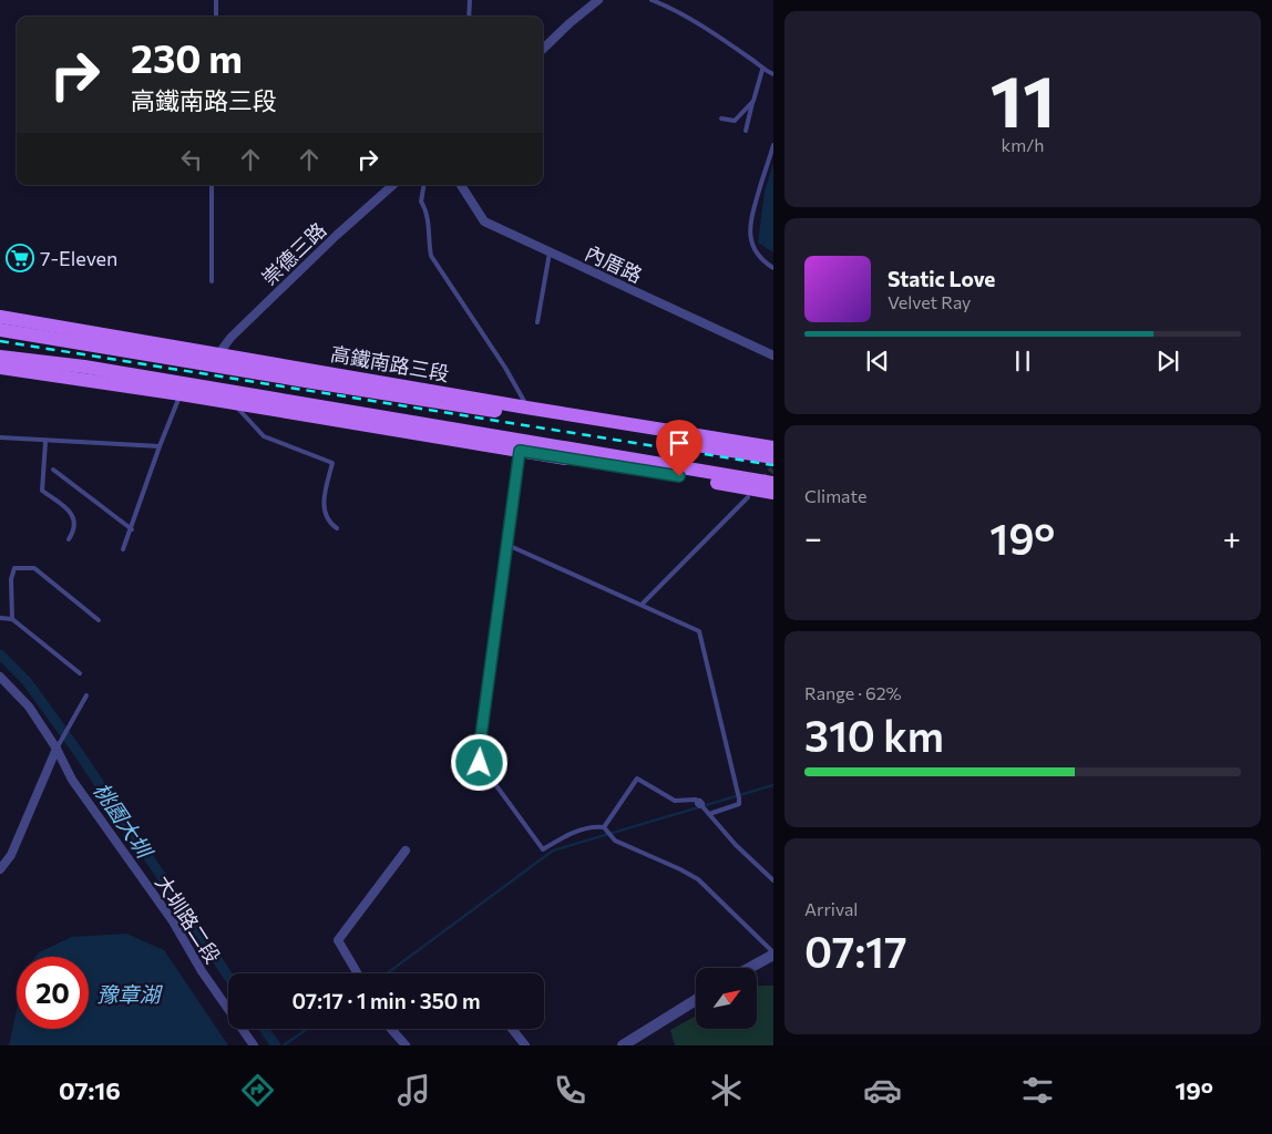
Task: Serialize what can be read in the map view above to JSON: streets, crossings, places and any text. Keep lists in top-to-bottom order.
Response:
{
  "streets": {
    "main road": ["高鐵南路三段"],
    "street": ["崇德三路", "內厝路", "大圳路二段"]
  },
  "crossings": [
    ["崇德三路", "高鐵南路三段"]
  ],
  "water": ["桃園大圳", "豫章湖"],
  "places": {
    "supermarket": ["7-Eleven"]
  },
  "north": "top right",
  "page": {
    "tile": [
      ["11", "km/h"],
      "Climate",
      ["Range · 62%", "310 km"],
      ["Arrival", "07:17"]
    ],
    "turn": ["230 m", "高鐵南路三段"],
    "song": ["Static Love", "Velvet Ray"],
    "heat": ["−", "19°", "+"],
    "limit": "20",
    "trip": "07:17 · 1 min · 350 m",
    "tabs": ["07:16", "19°"]
  }
}
